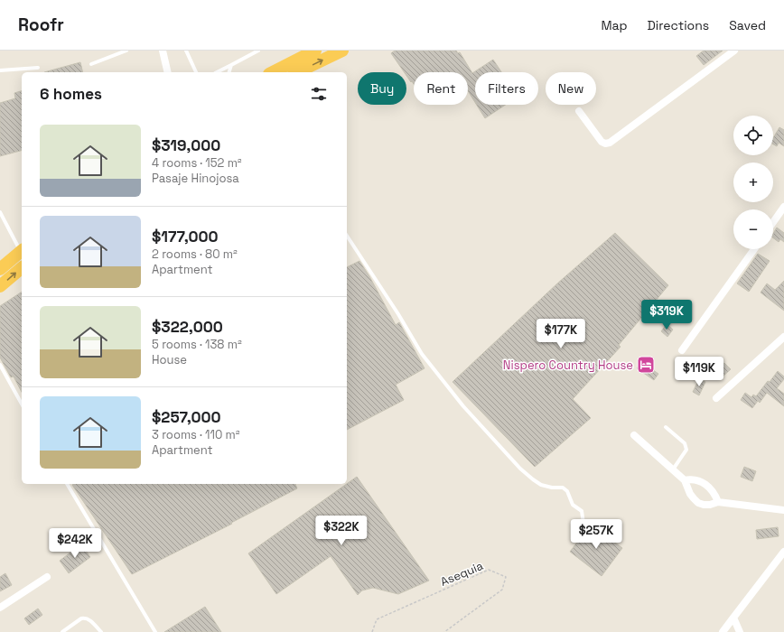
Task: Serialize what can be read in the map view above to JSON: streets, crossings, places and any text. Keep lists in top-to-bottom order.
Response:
{
  "streets": {
    "path": ["Asequia"]
  },
  "places": {
    "hotel": ["Nispero Country House"]
  },
  "page": {
    "header": "Roofr",
    "nav": ["Map", "Directions", "Saved"],
    "chip": [
      "Buy",
      "Rent",
      "Filters",
      "New"
    ],
    "heading": "6 homes",
    "map_buttons": ["+", "−"],
    "list": [
      {
        "name": "$319,000",
        "note": "4 rooms · 152 m² · Pasaje Hinojosa"
      },
      {
        "name": "$177,000",
        "note": "2 rooms · 80 m² · Apartment"
      },
      {
        "name": "$322,000",
        "note": "5 rooms · 138 m² · House"
      },
      {
        "name": "$257,000",
        "note": "3 rooms · 110 m² · Apartment"
      }
    ],
    "price": [
      "$319K",
      "$177K",
      "$119K",
      "$322K",
      "$257K",
      "$242K"
    ]
  }
}
